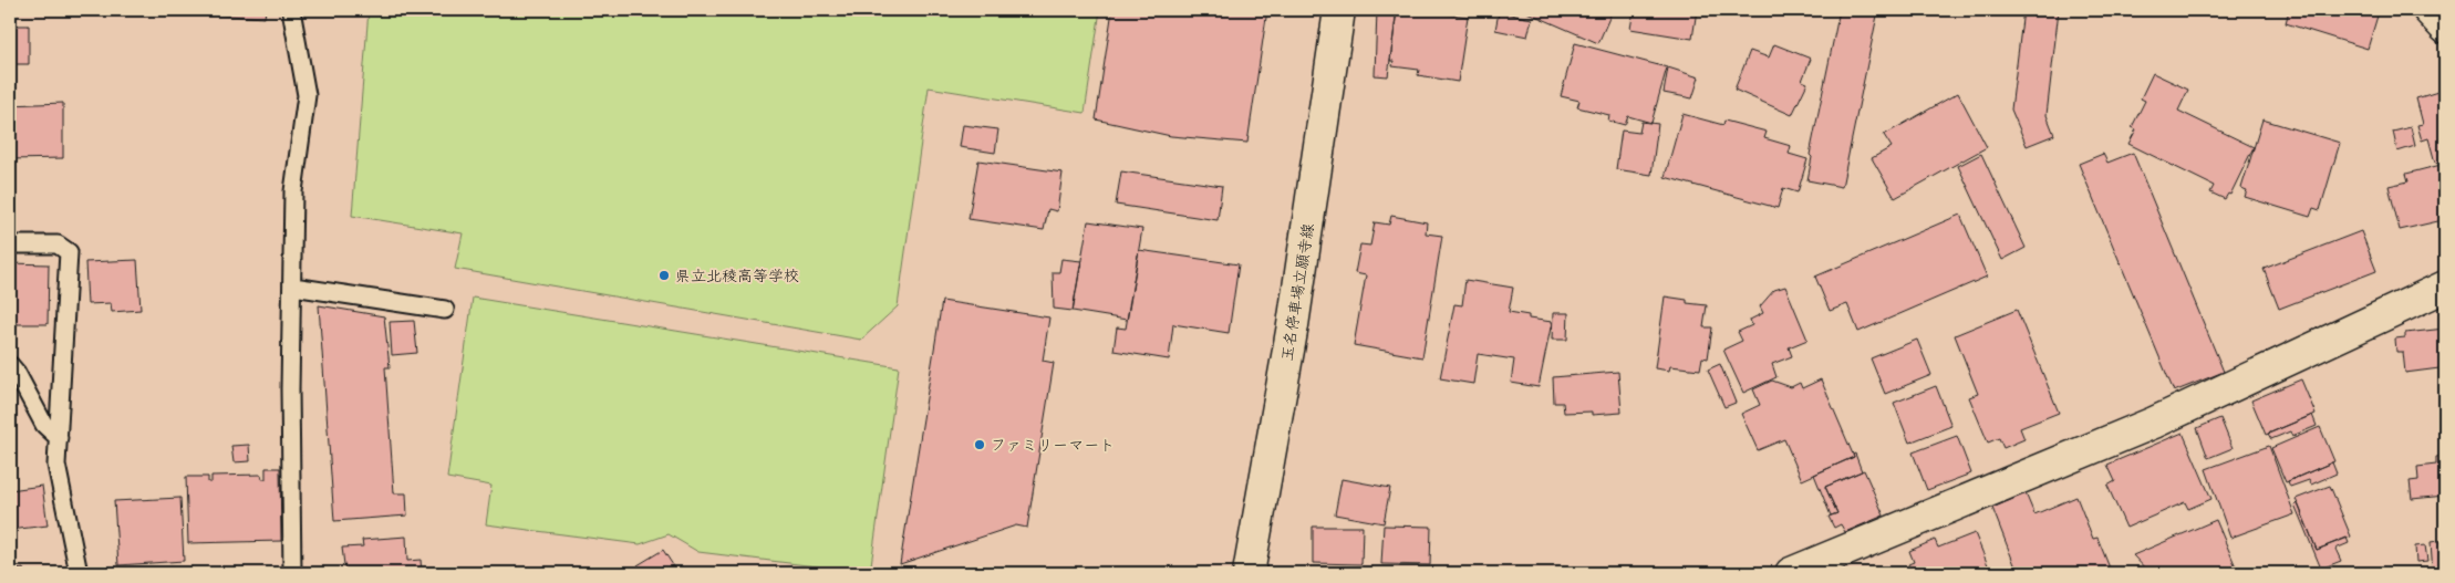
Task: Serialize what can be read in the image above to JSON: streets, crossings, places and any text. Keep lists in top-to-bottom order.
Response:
{
  "streets": {
    "street": ["玉名停車場立願寺線"]
  },
  "places": ["県立北稜高等学校", "ファミリーマート"]
}
